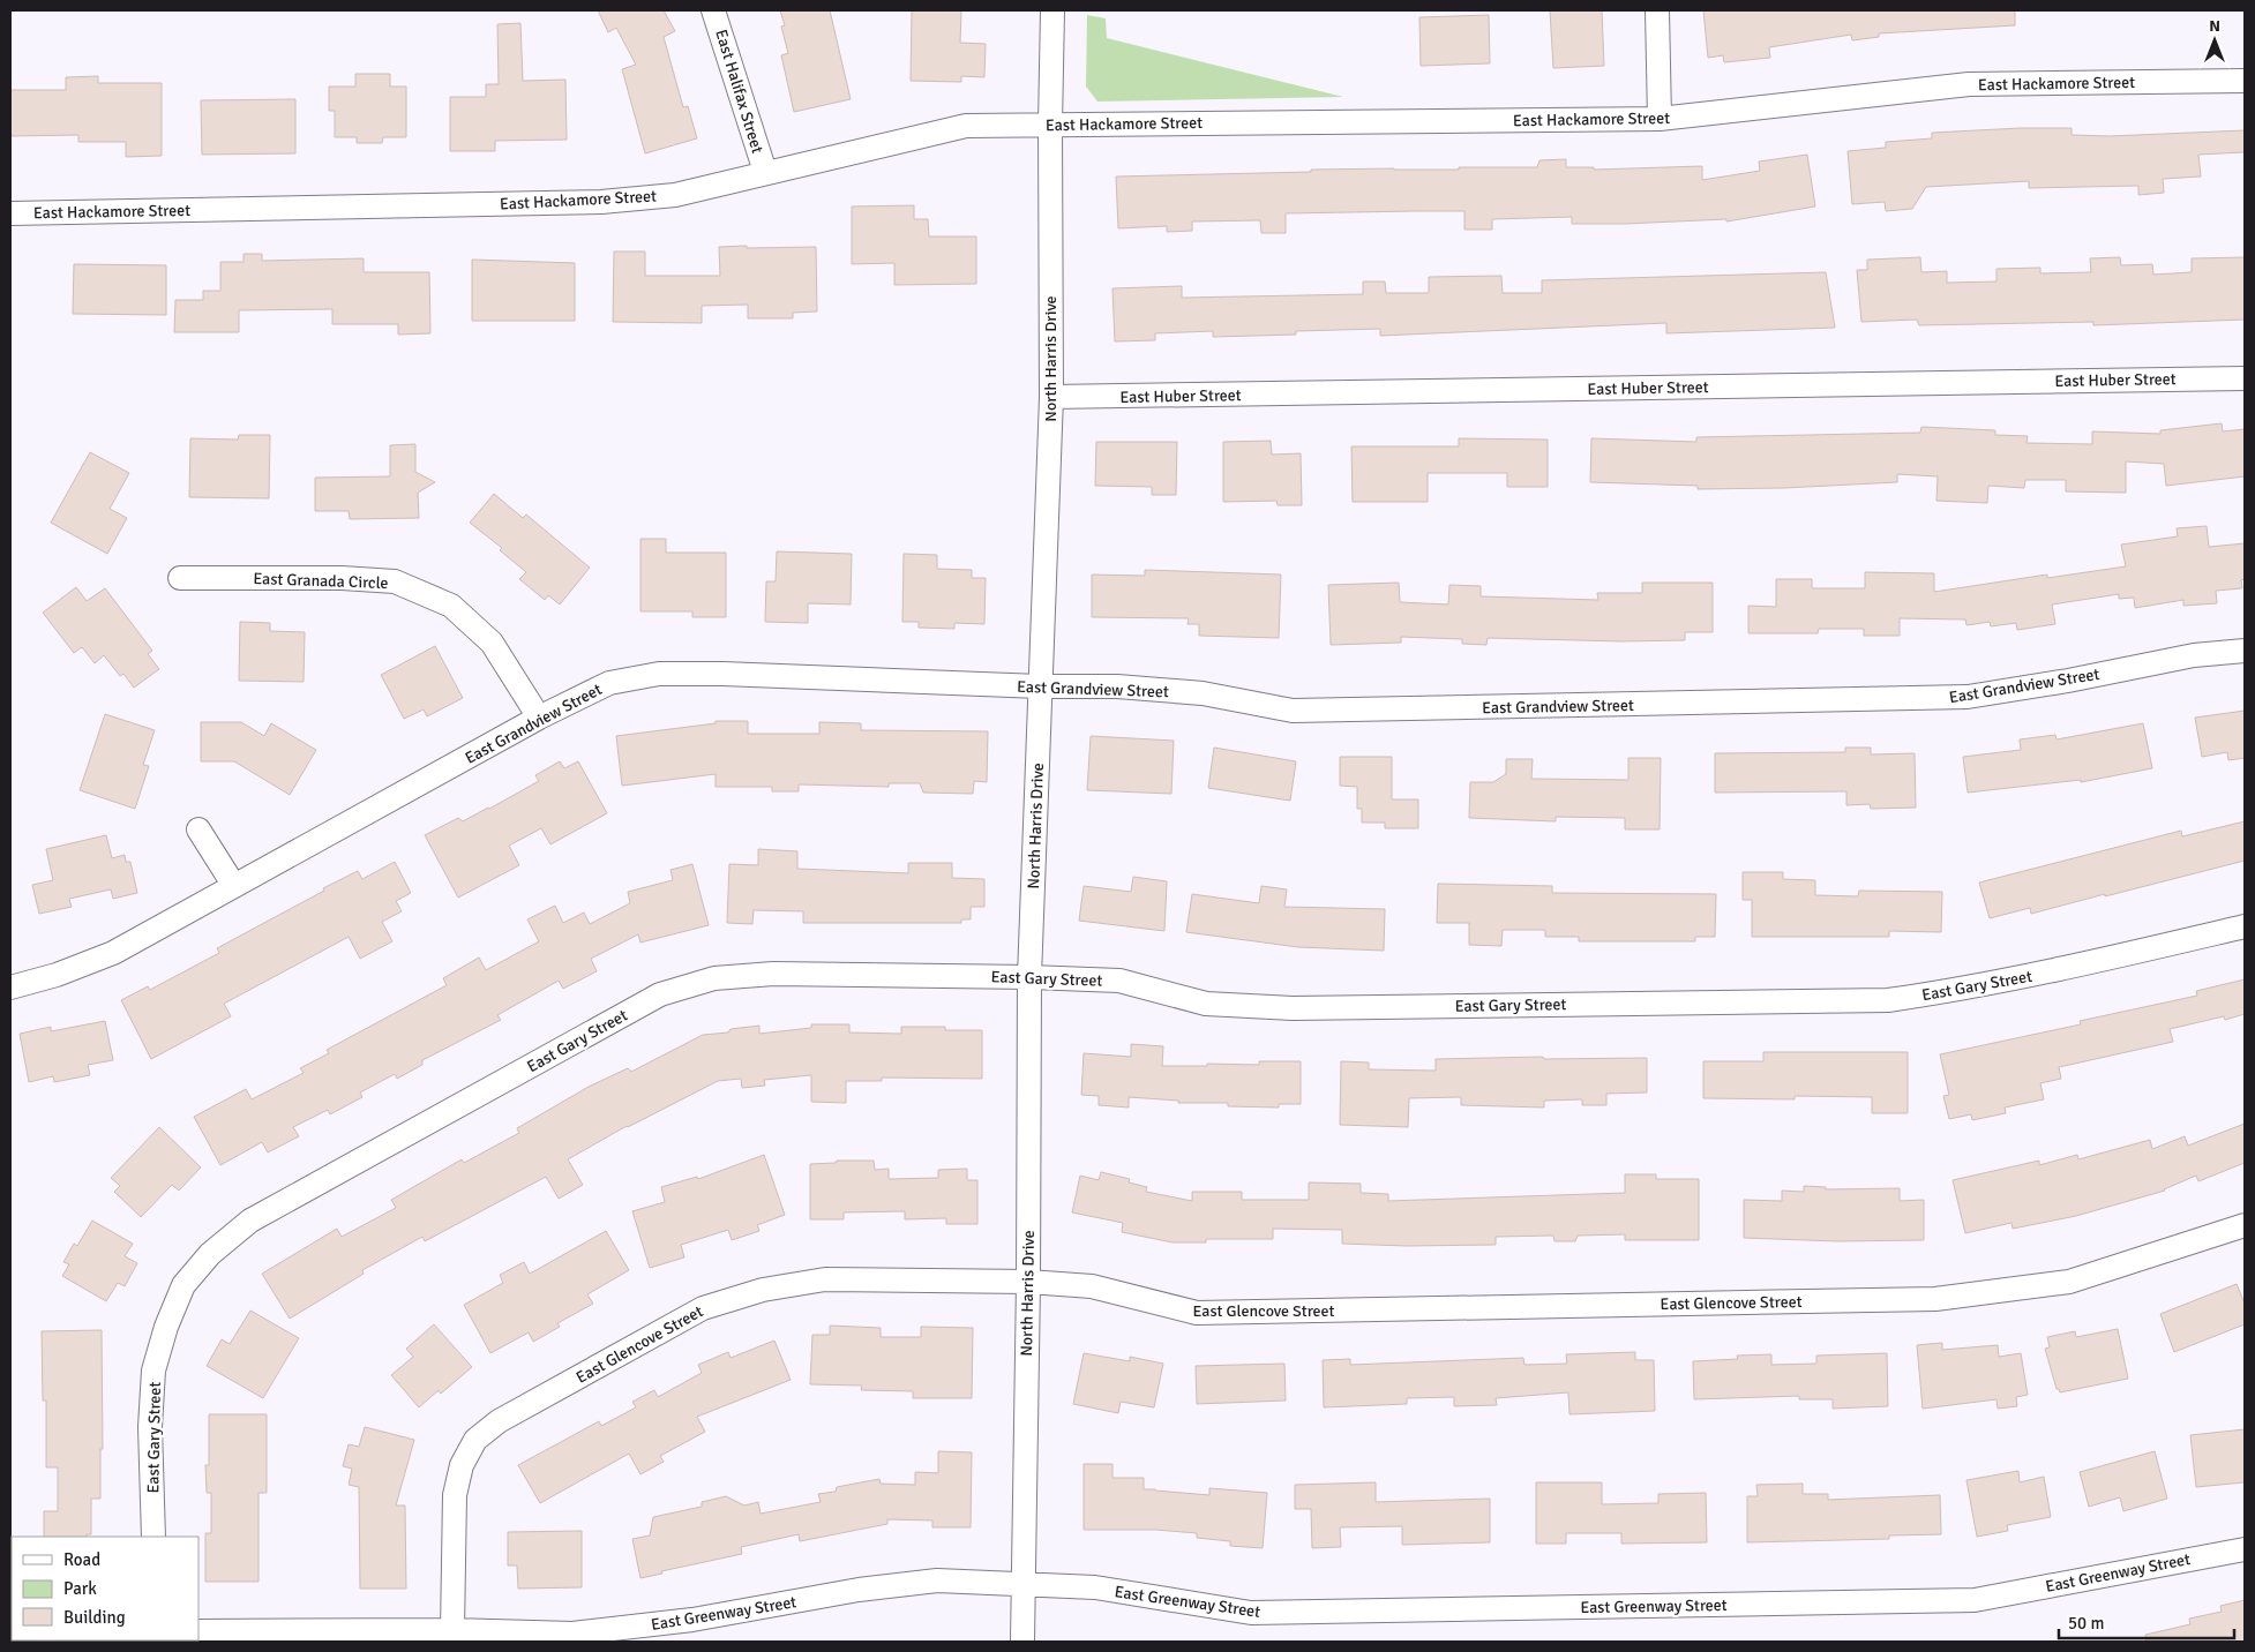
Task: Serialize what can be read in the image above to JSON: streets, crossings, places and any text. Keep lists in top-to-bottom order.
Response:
{
  "streets": {
    "street": [
      "East Hackamore Street",
      "East Halifax Street",
      "North Harris Drive",
      "East Huber Street",
      "East Granada Circle",
      "East Grandview Street",
      "East Gary Street",
      "East Glencove Street",
      "East Greenway Street"
    ]
  },
  "crossings": [
    ["East Hackamore Street", "East Halifax Street"],
    ["East Hackamore Street", "North Harris Drive"],
    ["North Harris Drive", "East Huber Street"],
    ["North Harris Drive", "East Grandview Street"],
    ["North Harris Drive", "East Gary Street"],
    ["North Harris Drive", "East Glencove Street"],
    ["North Harris Drive", "East Greenway Street"],
    ["East Granada Circle", "East Grandview Street"],
    ["East Glencove Street", "East Greenway Street"]
  ],
  "legend": ["Road", "Park", "Building"],
  "scale_bar": "50 m",
  "north": "top"
}
